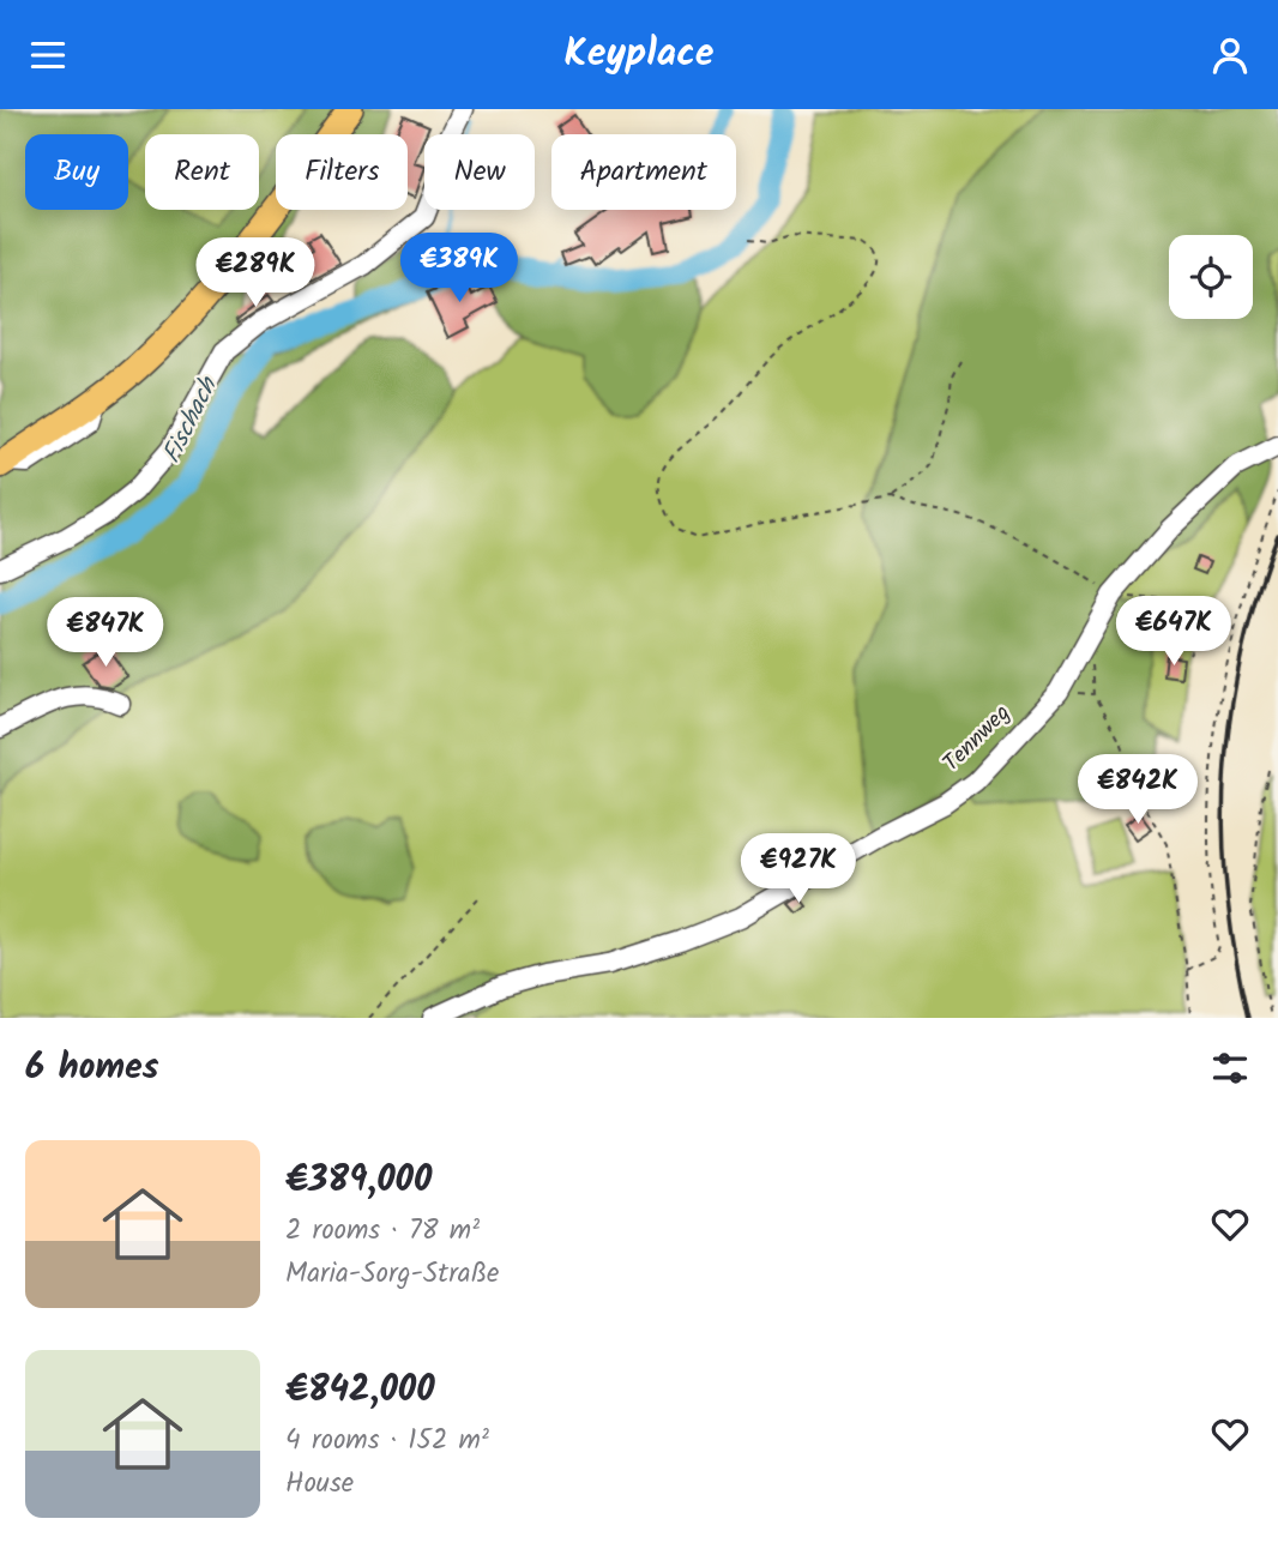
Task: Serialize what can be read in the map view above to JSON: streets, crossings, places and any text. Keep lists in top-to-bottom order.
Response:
{
  "streets": {
    "street": ["Tennweg"]
  },
  "water": ["Fischach"],
  "page": {
    "header": "Keyplace",
    "chip": [
      "Buy",
      "Rent",
      "Filters",
      "New",
      "Apartment"
    ],
    "price": [
      "€389K",
      "€289K",
      "€647K",
      "€847K",
      "€842K",
      "€927K"
    ],
    "heading": "6 homes",
    "list": [
      {
        "name": "€389,000",
        "note": "2 rooms · 78 m² · Maria-Sorg-Straße"
      },
      {
        "name": "€842,000",
        "note": "4 rooms · 152 m² · House"
      }
    ]
  }
}
